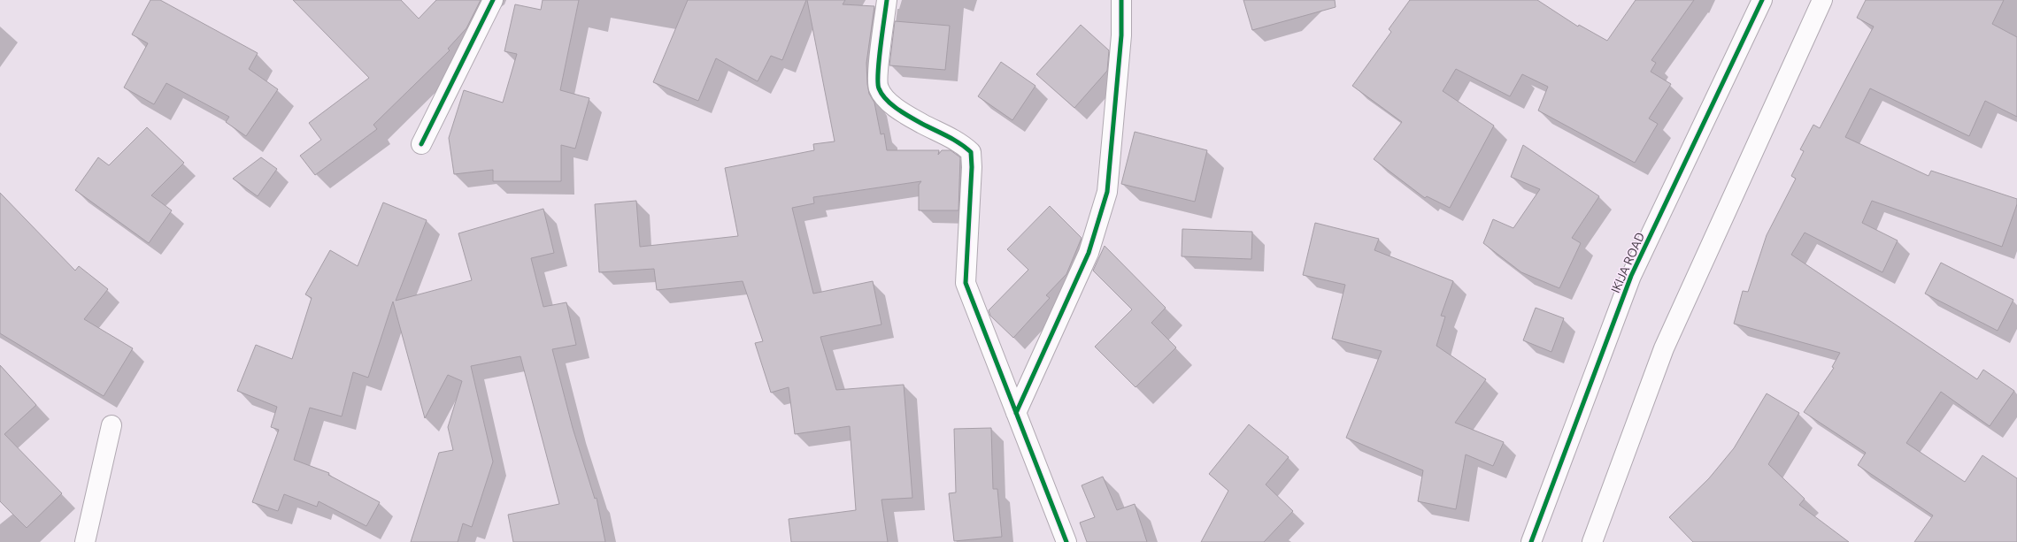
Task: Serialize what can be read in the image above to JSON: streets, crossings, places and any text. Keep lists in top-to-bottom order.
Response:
{
  "streets": {
    "street": ["IKIJA ROAD"]
  }
}
